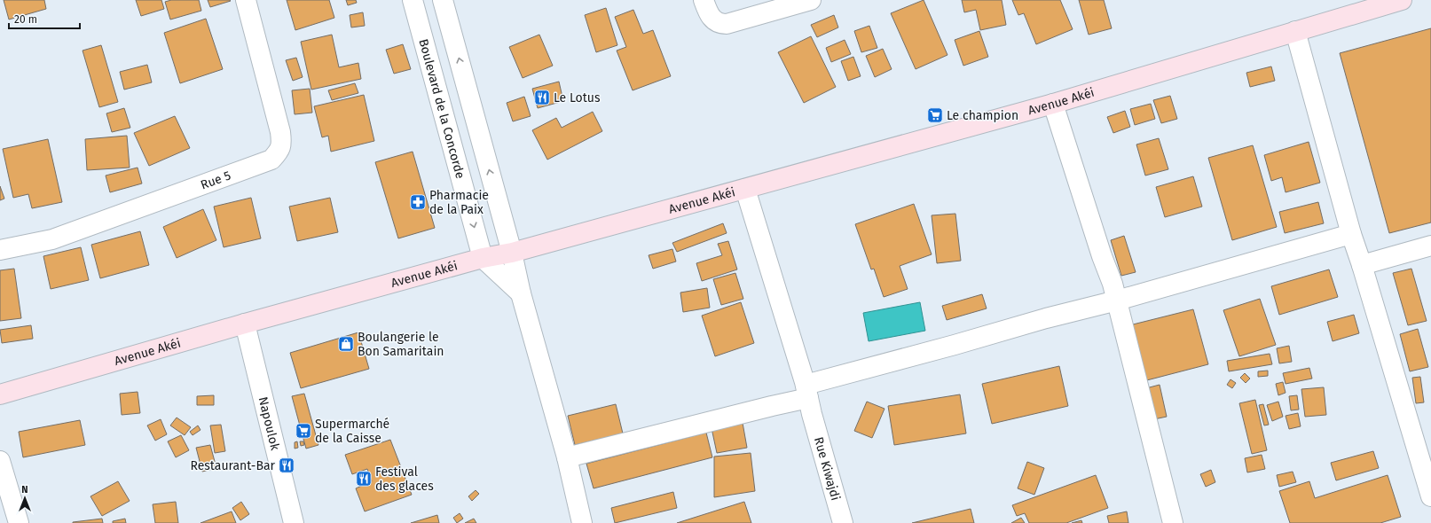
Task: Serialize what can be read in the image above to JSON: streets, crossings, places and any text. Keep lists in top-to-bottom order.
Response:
{
  "streets": {
    "main road": ["Avenue Akéi"],
    "street": [
      "Boulevard de la Concorde",
      "Rue 5",
      "Napoulok",
      "Rue Kiwajdi"
    ]
  },
  "crossings": [
    ["Avenue Akéi", "Boulevard de la Concorde"],
    ["Avenue Akéi", "Napoulok"],
    ["Avenue Akéi", "Rue Kiwajdi"]
  ],
  "places": {
    "restaurant": ["Le Lotus", "Restaurant-Bar", "Festival des glaces"],
    "supermarket": ["Le champion", "Supermarché de la Caisse"],
    "pharmacy": ["Pharmacie de la Paix"],
    "shop": ["Boulangerie le Bon Samaritain"]
  },
  "scale_bar": "20 m",
  "north": "top"
}
